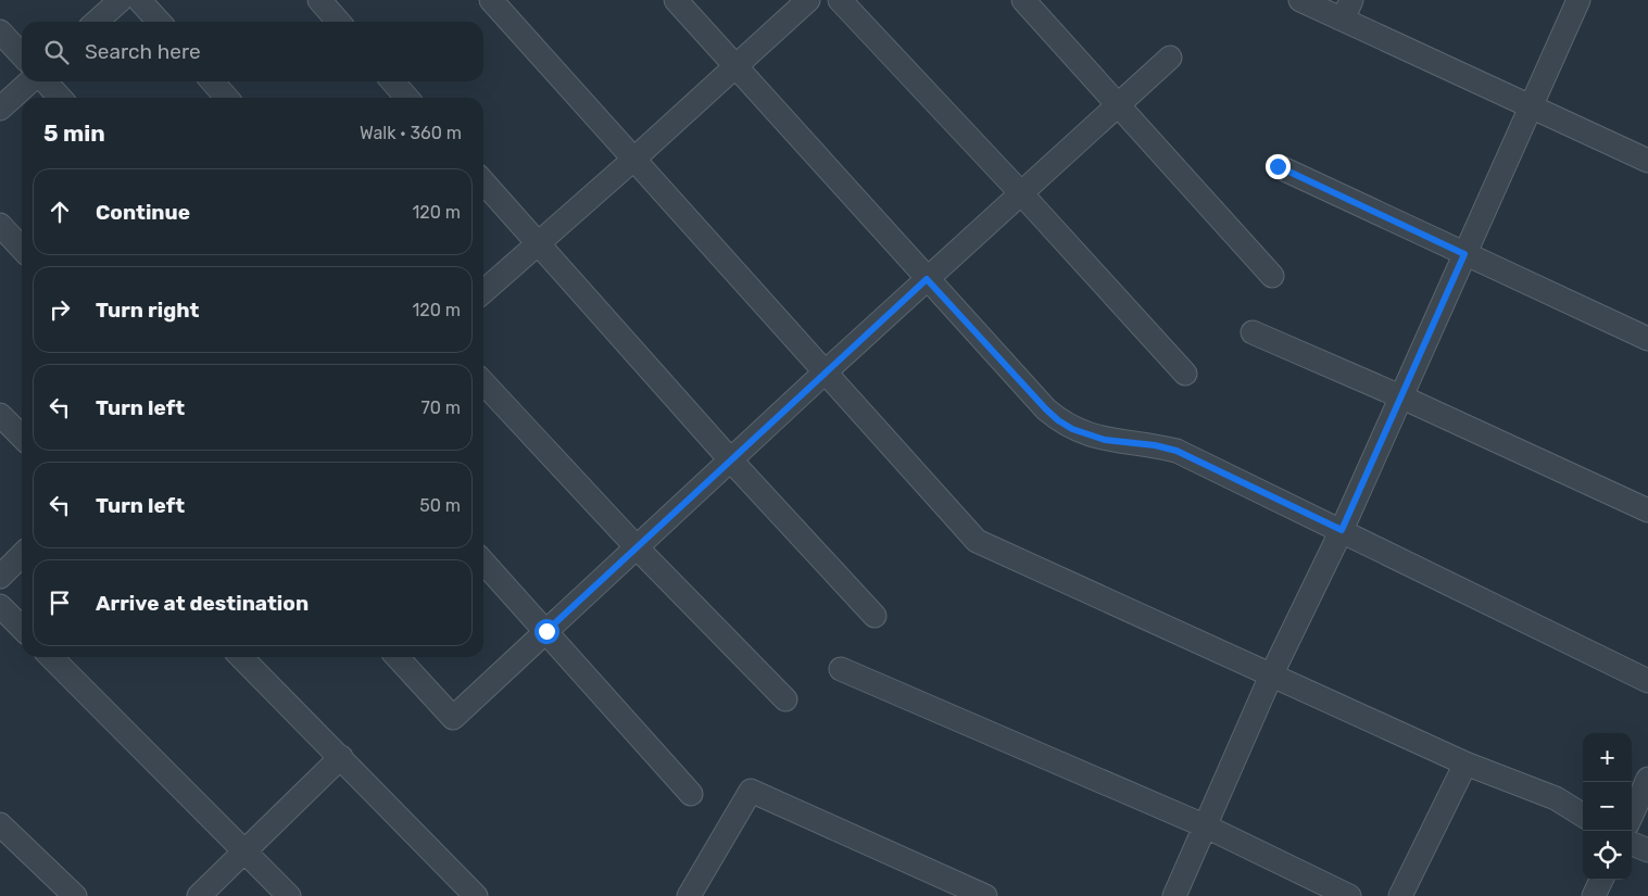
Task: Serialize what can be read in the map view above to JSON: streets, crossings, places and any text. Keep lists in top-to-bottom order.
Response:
{
  "page": {
    "search": "Search here",
    "heading": ["5 min", "Walk · 360 m"],
    "list": [
      ["Continue", "120 m"],
      ["Turn right", "120 m"],
      ["Turn left", "70 m"],
      ["Turn left", "50 m"],
      "Arrive at destination"
    ],
    "map_buttons": ["+", "−"]
  }
}
